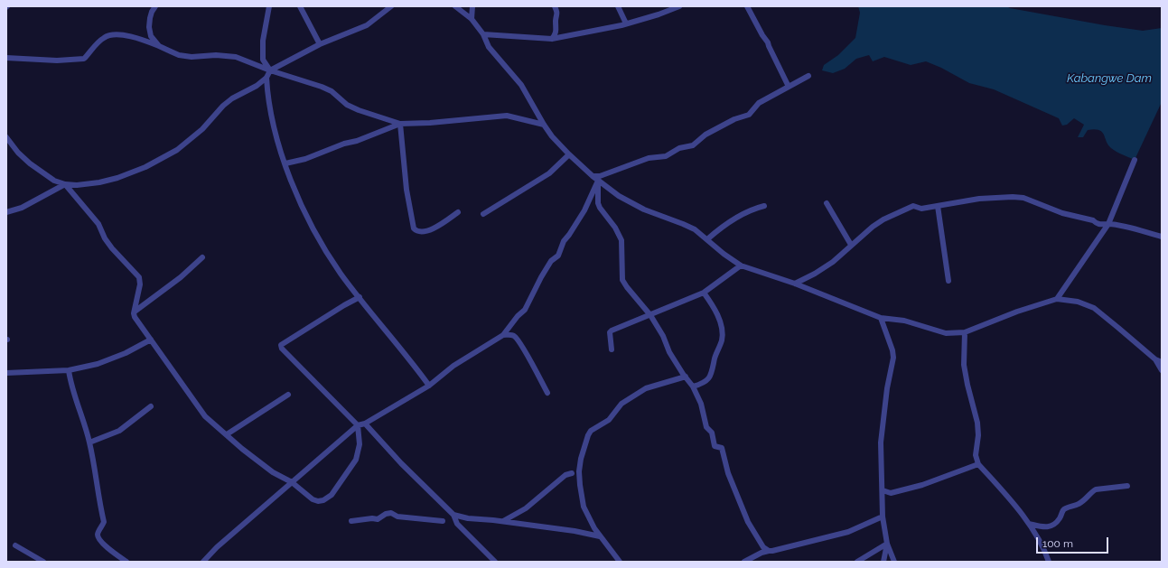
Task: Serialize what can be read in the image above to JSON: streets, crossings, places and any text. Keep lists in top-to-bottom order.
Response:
{
  "water": ["Kabangwe Dam"],
  "scale_bar": "100 m"
}
